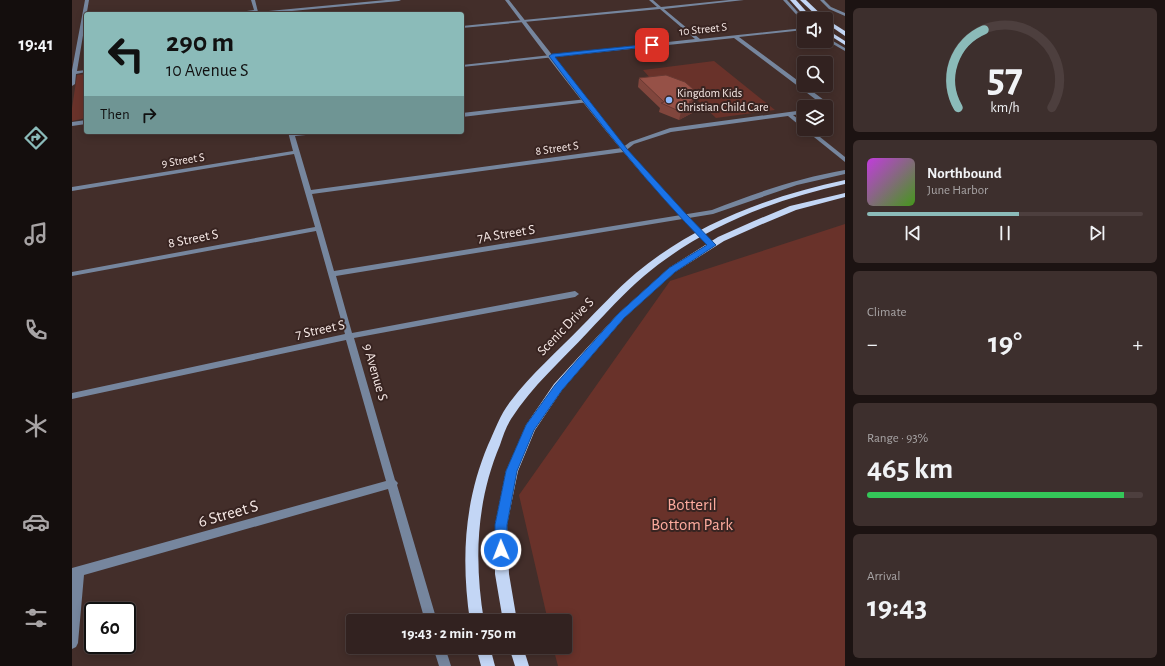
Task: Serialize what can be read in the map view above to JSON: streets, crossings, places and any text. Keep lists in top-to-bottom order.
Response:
{
  "streets": {
    "main road": ["Scenic Drive S"],
    "street": [
      "10 Street S",
      "8 Street S",
      "9 Street S",
      "7A Street S",
      "7 Street S",
      "9 Avenue S",
      "6 Street S"
    ]
  },
  "crossings": [
    ["8 Street S", "9 Avenue S"],
    ["9 Street S", "9 Avenue S"],
    ["7A Street S", "9 Avenue S"],
    ["7 Street S", "9 Avenue S"],
    ["9 Avenue S", "6 Street S"]
  ],
  "parks": ["Botteril Bottom Park"],
  "places": ["Kingdom Kids Christian Child Care"],
  "page": {
    "tabs": "19:41",
    "turn": ["290 m", "10 Avenue S"],
    "then": "Then",
    "song": ["Northbound", "June Harbor"],
    "tile": [
      "Climate",
      ["Range · 93%", "465 km"],
      ["Arrival", "19:43"]
    ],
    "heat": ["−", "19°", "+"],
    "limit": "60",
    "trip": "19:43 · 2 min · 750 m",
    "gauge": ["57", "km/h"]
  }
}
